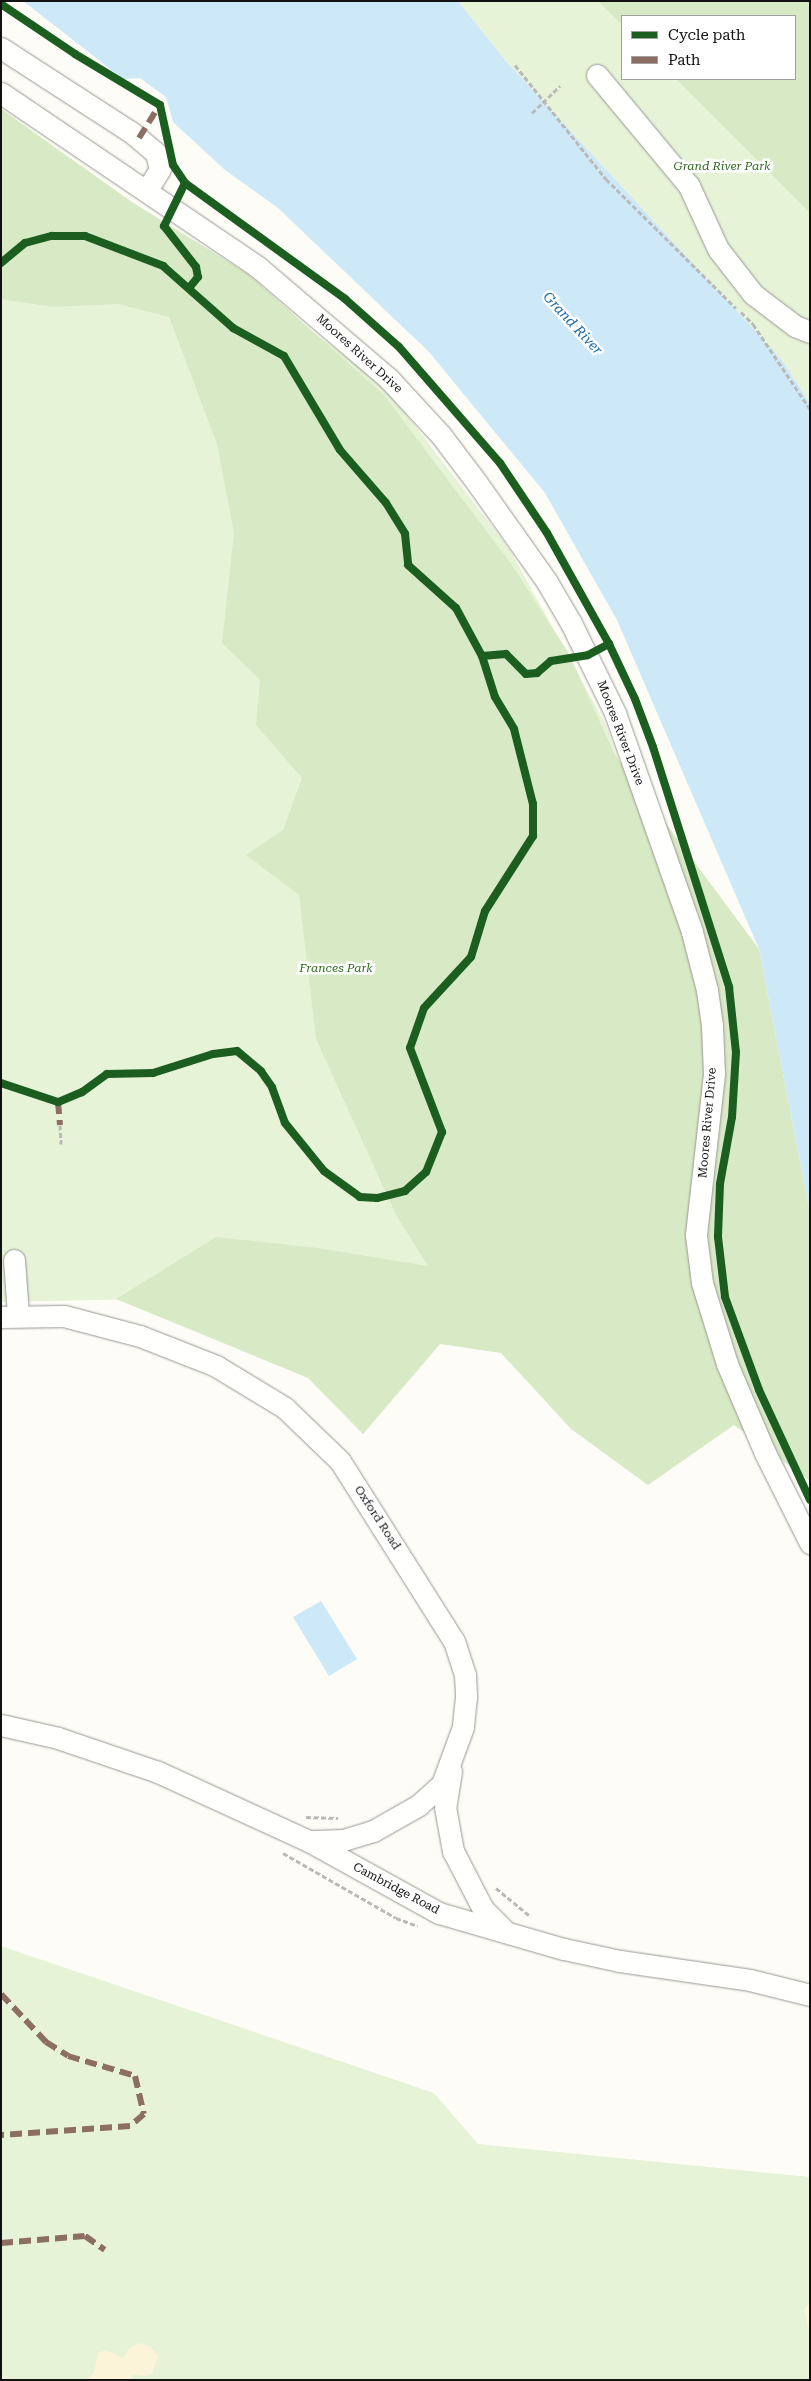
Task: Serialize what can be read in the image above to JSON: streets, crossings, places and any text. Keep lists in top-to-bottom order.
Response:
{
  "streets": {
    "street": ["Moores River Drive", "Oxford Road", "Cambridge Road"]
  },
  "crossings": [
    ["Oxford Road", "Cambridge Road"]
  ],
  "water": ["Grand River"],
  "parks": ["Grand River Park", "Frances Park"],
  "legend": ["Cycle path", "Path"]
}
